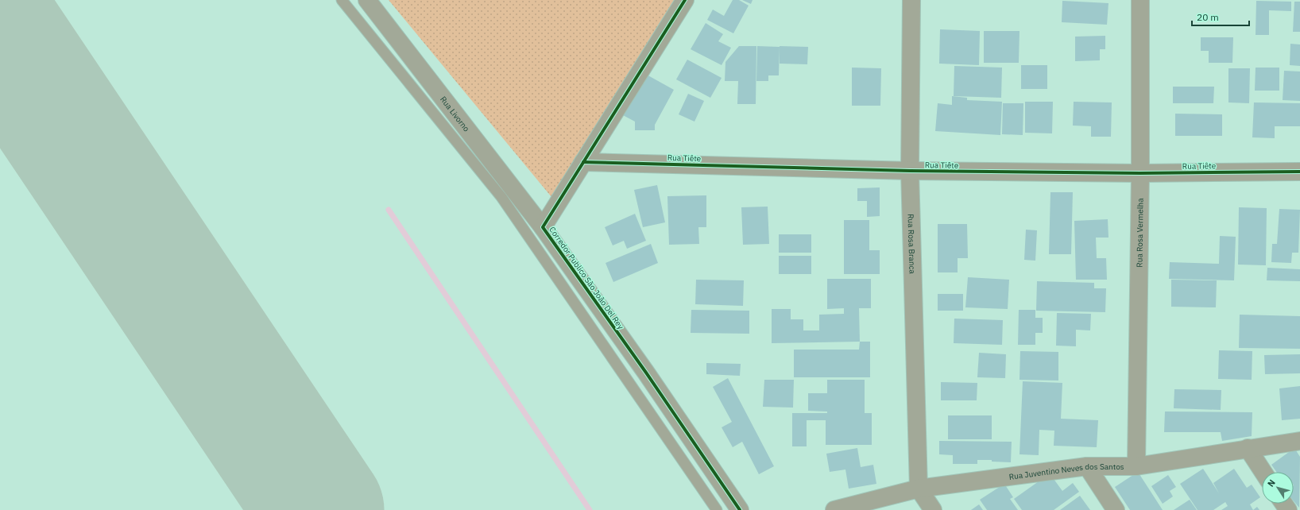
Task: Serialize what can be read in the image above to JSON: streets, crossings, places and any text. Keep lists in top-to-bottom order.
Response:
{
  "streets": {
    "street": [
      "Rua Livorno",
      "Rua Tiête",
      "Rua Rosa Vermelha",
      "Rua Rosa Branca",
      "Corredor Publico São João Del Rey",
      "Rua Juventino Neves dos Santos"
    ]
  },
  "crossings": [
    ["Rua Livorno", "Corredor Publico São João Del Rey"],
    ["Rua Tiête", "Rua Rosa Vermelha"],
    ["Rua Tiête", "Rua Rosa Branca"],
    ["Rua Tiête", "Corredor Publico São João Del Rey"],
    ["Rua Rosa Vermelha", "Rua Juventino Neves dos Santos"],
    ["Rua Rosa Branca", "Rua Juventino Neves dos Santos"]
  ],
  "scale_bar": "20 m",
  "north": "top left"
}
